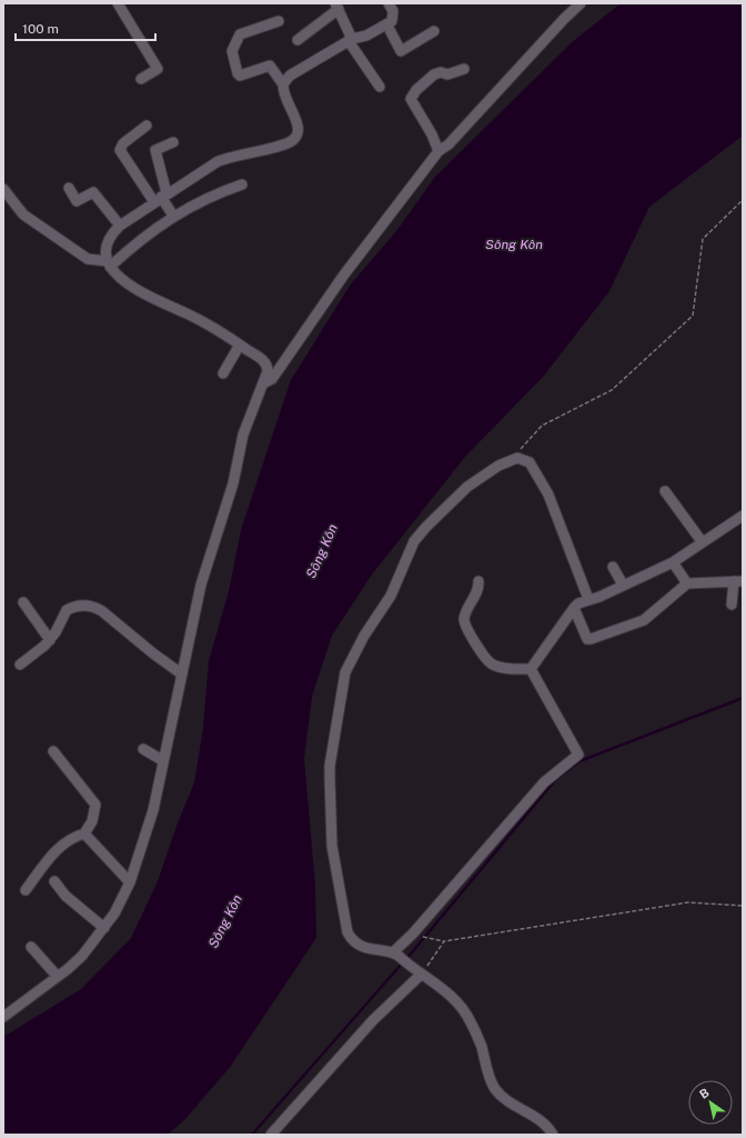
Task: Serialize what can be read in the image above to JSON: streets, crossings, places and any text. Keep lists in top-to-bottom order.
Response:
{
  "water": ["Sông Kôn"],
  "scale_bar": "100 m",
  "north": "top left"
}
